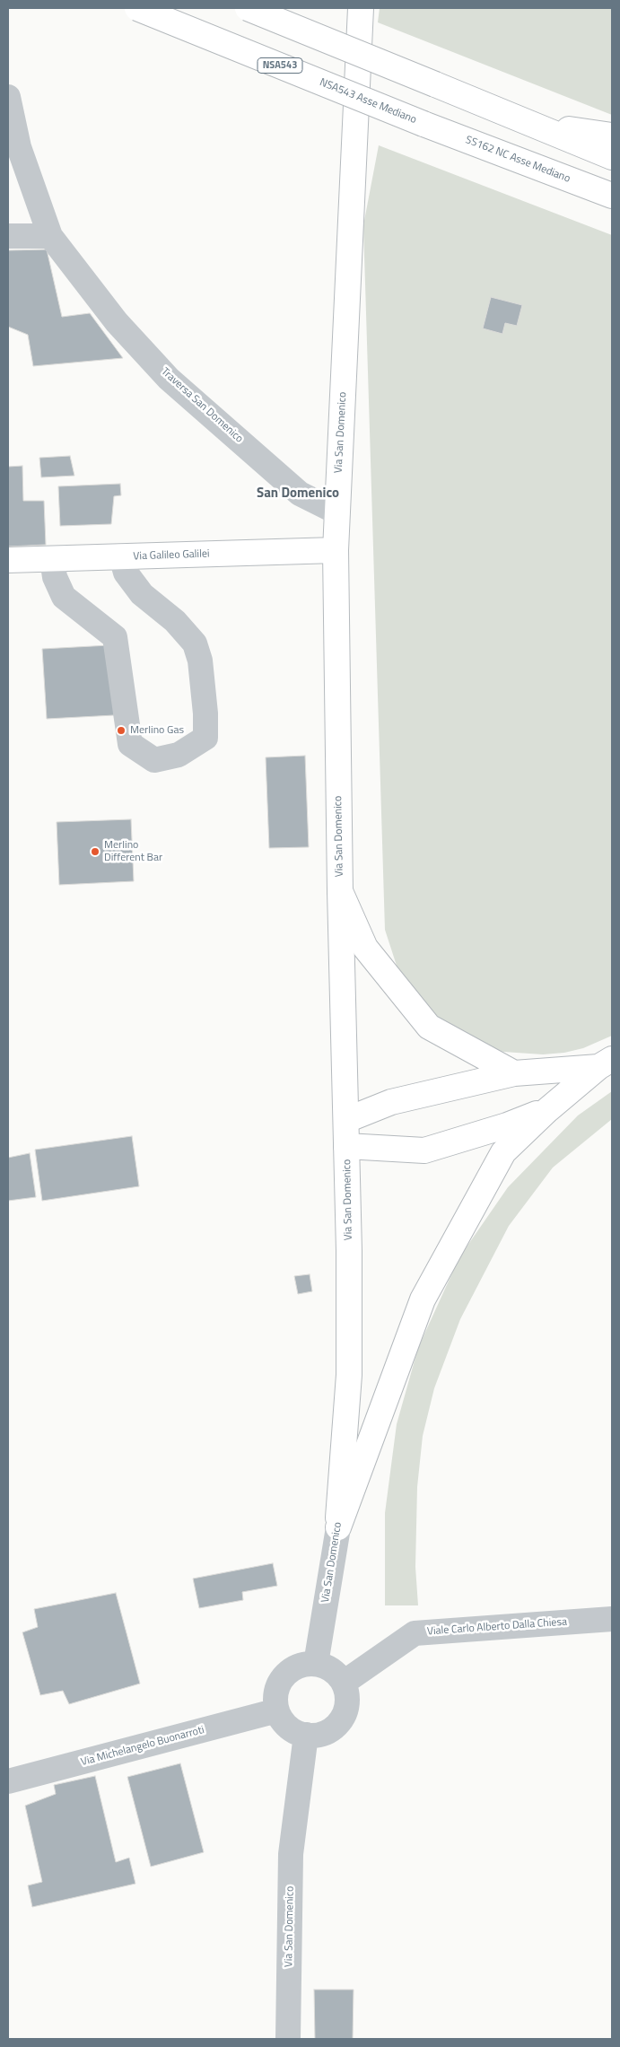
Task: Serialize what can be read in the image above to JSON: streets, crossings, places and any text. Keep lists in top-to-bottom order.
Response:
{
  "streets": {
    "main road": [
      "NSA543",
      "NSA543 Asse Mediano",
      "SS162 NC Asse Mediano",
      "Via San Domenico",
      "Via Galileo Galilei"
    ],
    "street": ["Traversa San Domenico", "Viale Carlo Alberto Dalla Chiesa", "Via Michelangelo Buonarroti"]
  },
  "crossings": [
    ["NSA543 Asse Mediano", "SS162 NC Asse Mediano"],
    ["Traversa San Domenico", "Via San Domenico"],
    ["Via San Domenico", "Via Galileo Galilei"],
    ["Via San Domenico", "Viale Carlo Alberto Dalla Chiesa"],
    ["Via San Domenico", "Via Michelangelo Buonarroti"],
    ["Viale Carlo Alberto Dalla Chiesa", "Via Michelangelo Buonarroti"]
  ],
  "districts": ["San Domenico"],
  "places": ["Merlino Gas", "Merlino Different Bar"]
}
